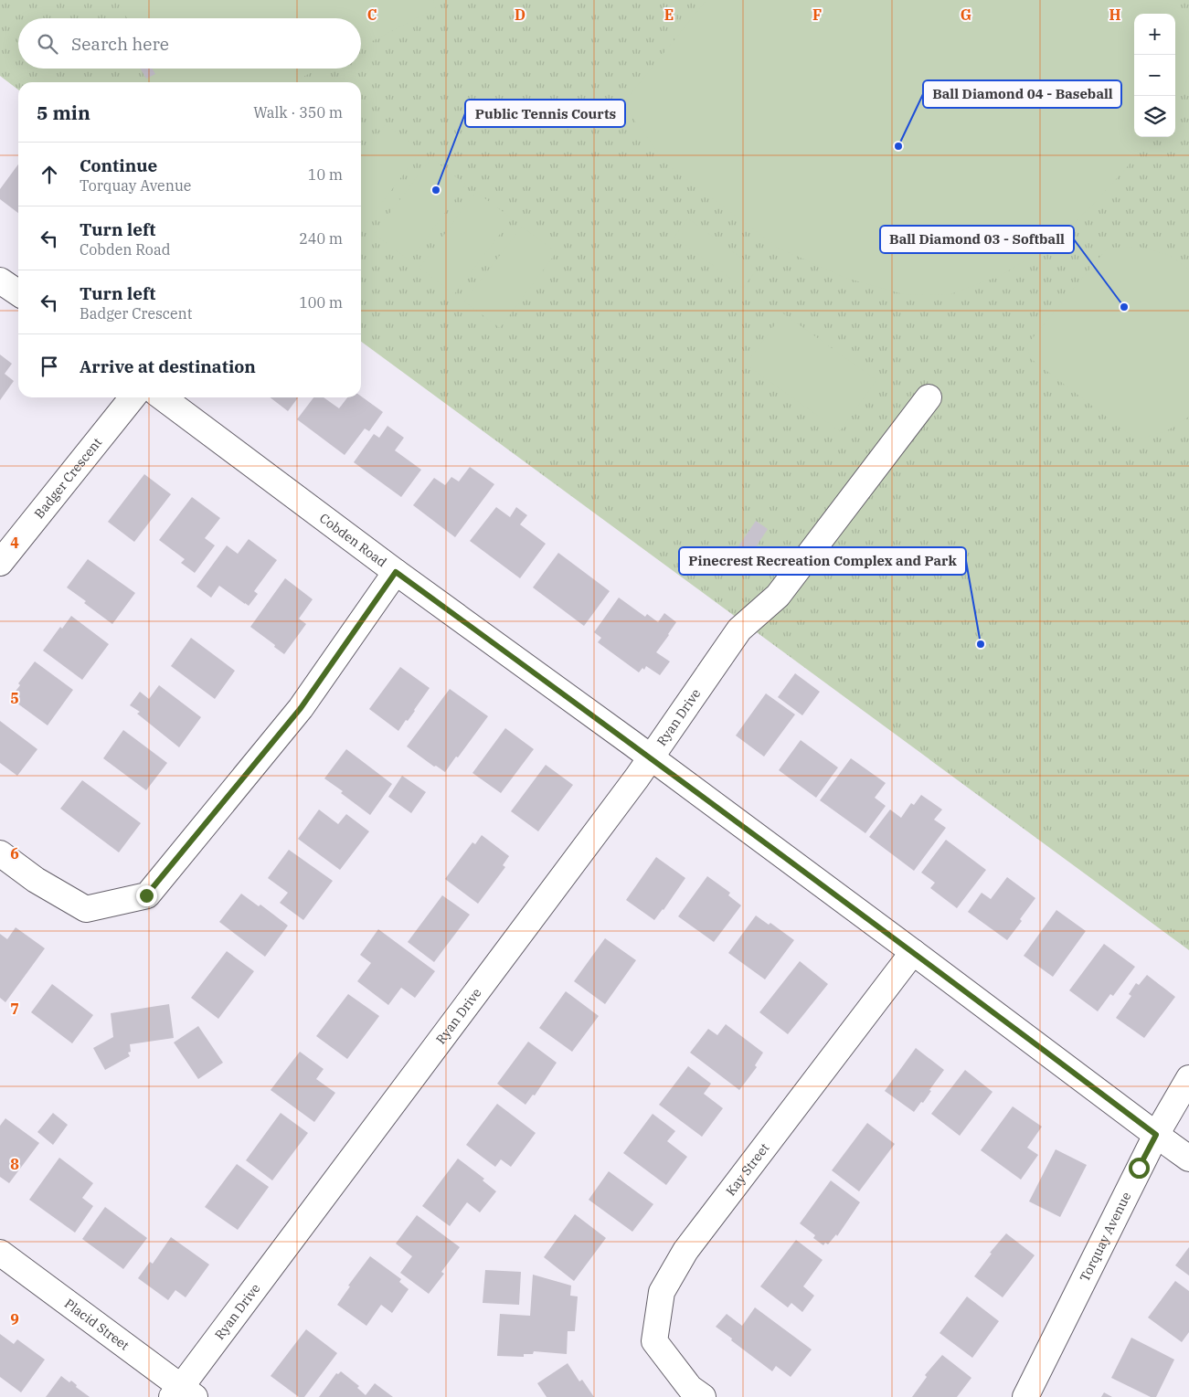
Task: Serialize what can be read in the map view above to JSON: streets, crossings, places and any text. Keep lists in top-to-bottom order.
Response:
{
  "streets": {
    "street": [
      "Badger Crescent",
      "Cobden Road",
      "Ryan Drive",
      "Kay Street",
      "Torquay Avenue",
      "Placid Street"
    ]
  },
  "crossings": [
    ["Cobden Road", "Ryan Drive"],
    ["Cobden Road", "Kay Street"],
    ["Cobden Road", "Torquay Avenue"],
    ["Ryan Drive", "Placid Street"]
  ],
  "places": [
    "Ball Diamond 04 - Baseball",
    "Public Tennis Courts",
    "Ball Diamond 03 - Softball",
    "Pinecrest Recreation Complex and Park"
  ],
  "page": {
    "map_buttons": ["+", "−"],
    "search": "Search here",
    "heading": ["5 min", "Walk · 350 m"],
    "list": [
      ["Continue", "Torquay Avenue", "10 m"],
      ["Turn left", "Cobden Road", "240 m"],
      ["Turn left", "Badger Crescent", "100 m"],
      "Arrive at destination"
    ]
  },
  "grid": {
    "columns": [
      "C",
      "D",
      "E",
      "F",
      "G",
      "H"
    ],
    "rows": [
      "4",
      "5",
      "6",
      "7",
      "8",
      "9"
    ]
  }
}
